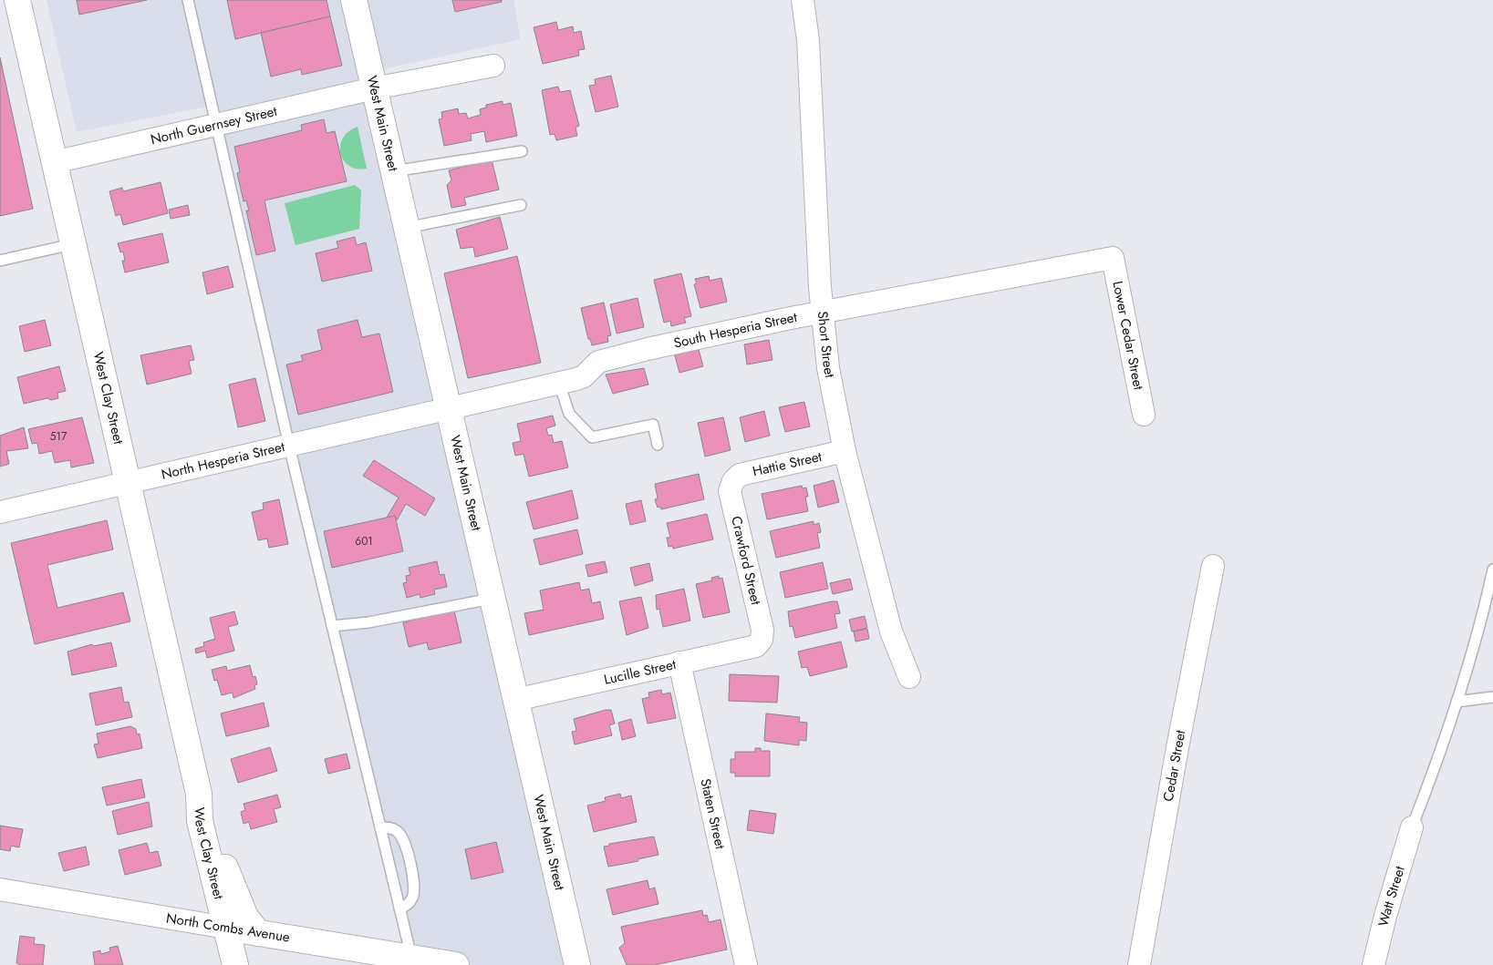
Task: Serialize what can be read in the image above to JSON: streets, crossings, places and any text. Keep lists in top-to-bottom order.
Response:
{
  "streets": {
    "main road": ["West Main Street", "West Clay Street", "North Combs Avenue"],
    "street": [
      "North Guernsey Street",
      "South Hesperia Street",
      "Lower Cedar Street",
      "Short Street",
      "North Hesperia Street",
      "Hattie Street",
      "Crawford Street",
      "Lucille Street",
      "Cedar Street",
      "Staten Street",
      "Watt Street"
    ]
  },
  "crossings": [
    ["West Main Street", "North Guernsey Street"],
    ["West Main Street", "South Hesperia Street"],
    ["West Main Street", "North Hesperia Street"],
    ["West Main Street", "Lucille Street"],
    ["North Guernsey Street", "West Clay Street"],
    ["South Hesperia Street", "Lower Cedar Street"],
    ["South Hesperia Street", "Short Street"],
    ["South Hesperia Street", "North Hesperia Street"],
    ["Short Street", "Hattie Street"],
    ["West Clay Street", "North Hesperia Street"],
    ["West Clay Street", "North Combs Avenue"],
    ["Hattie Street", "Crawford Street"],
    ["Crawford Street", "Lucille Street"],
    ["Lucille Street", "Staten Street"]
  ],
  "house_numbers": ["517", "601"]
}
